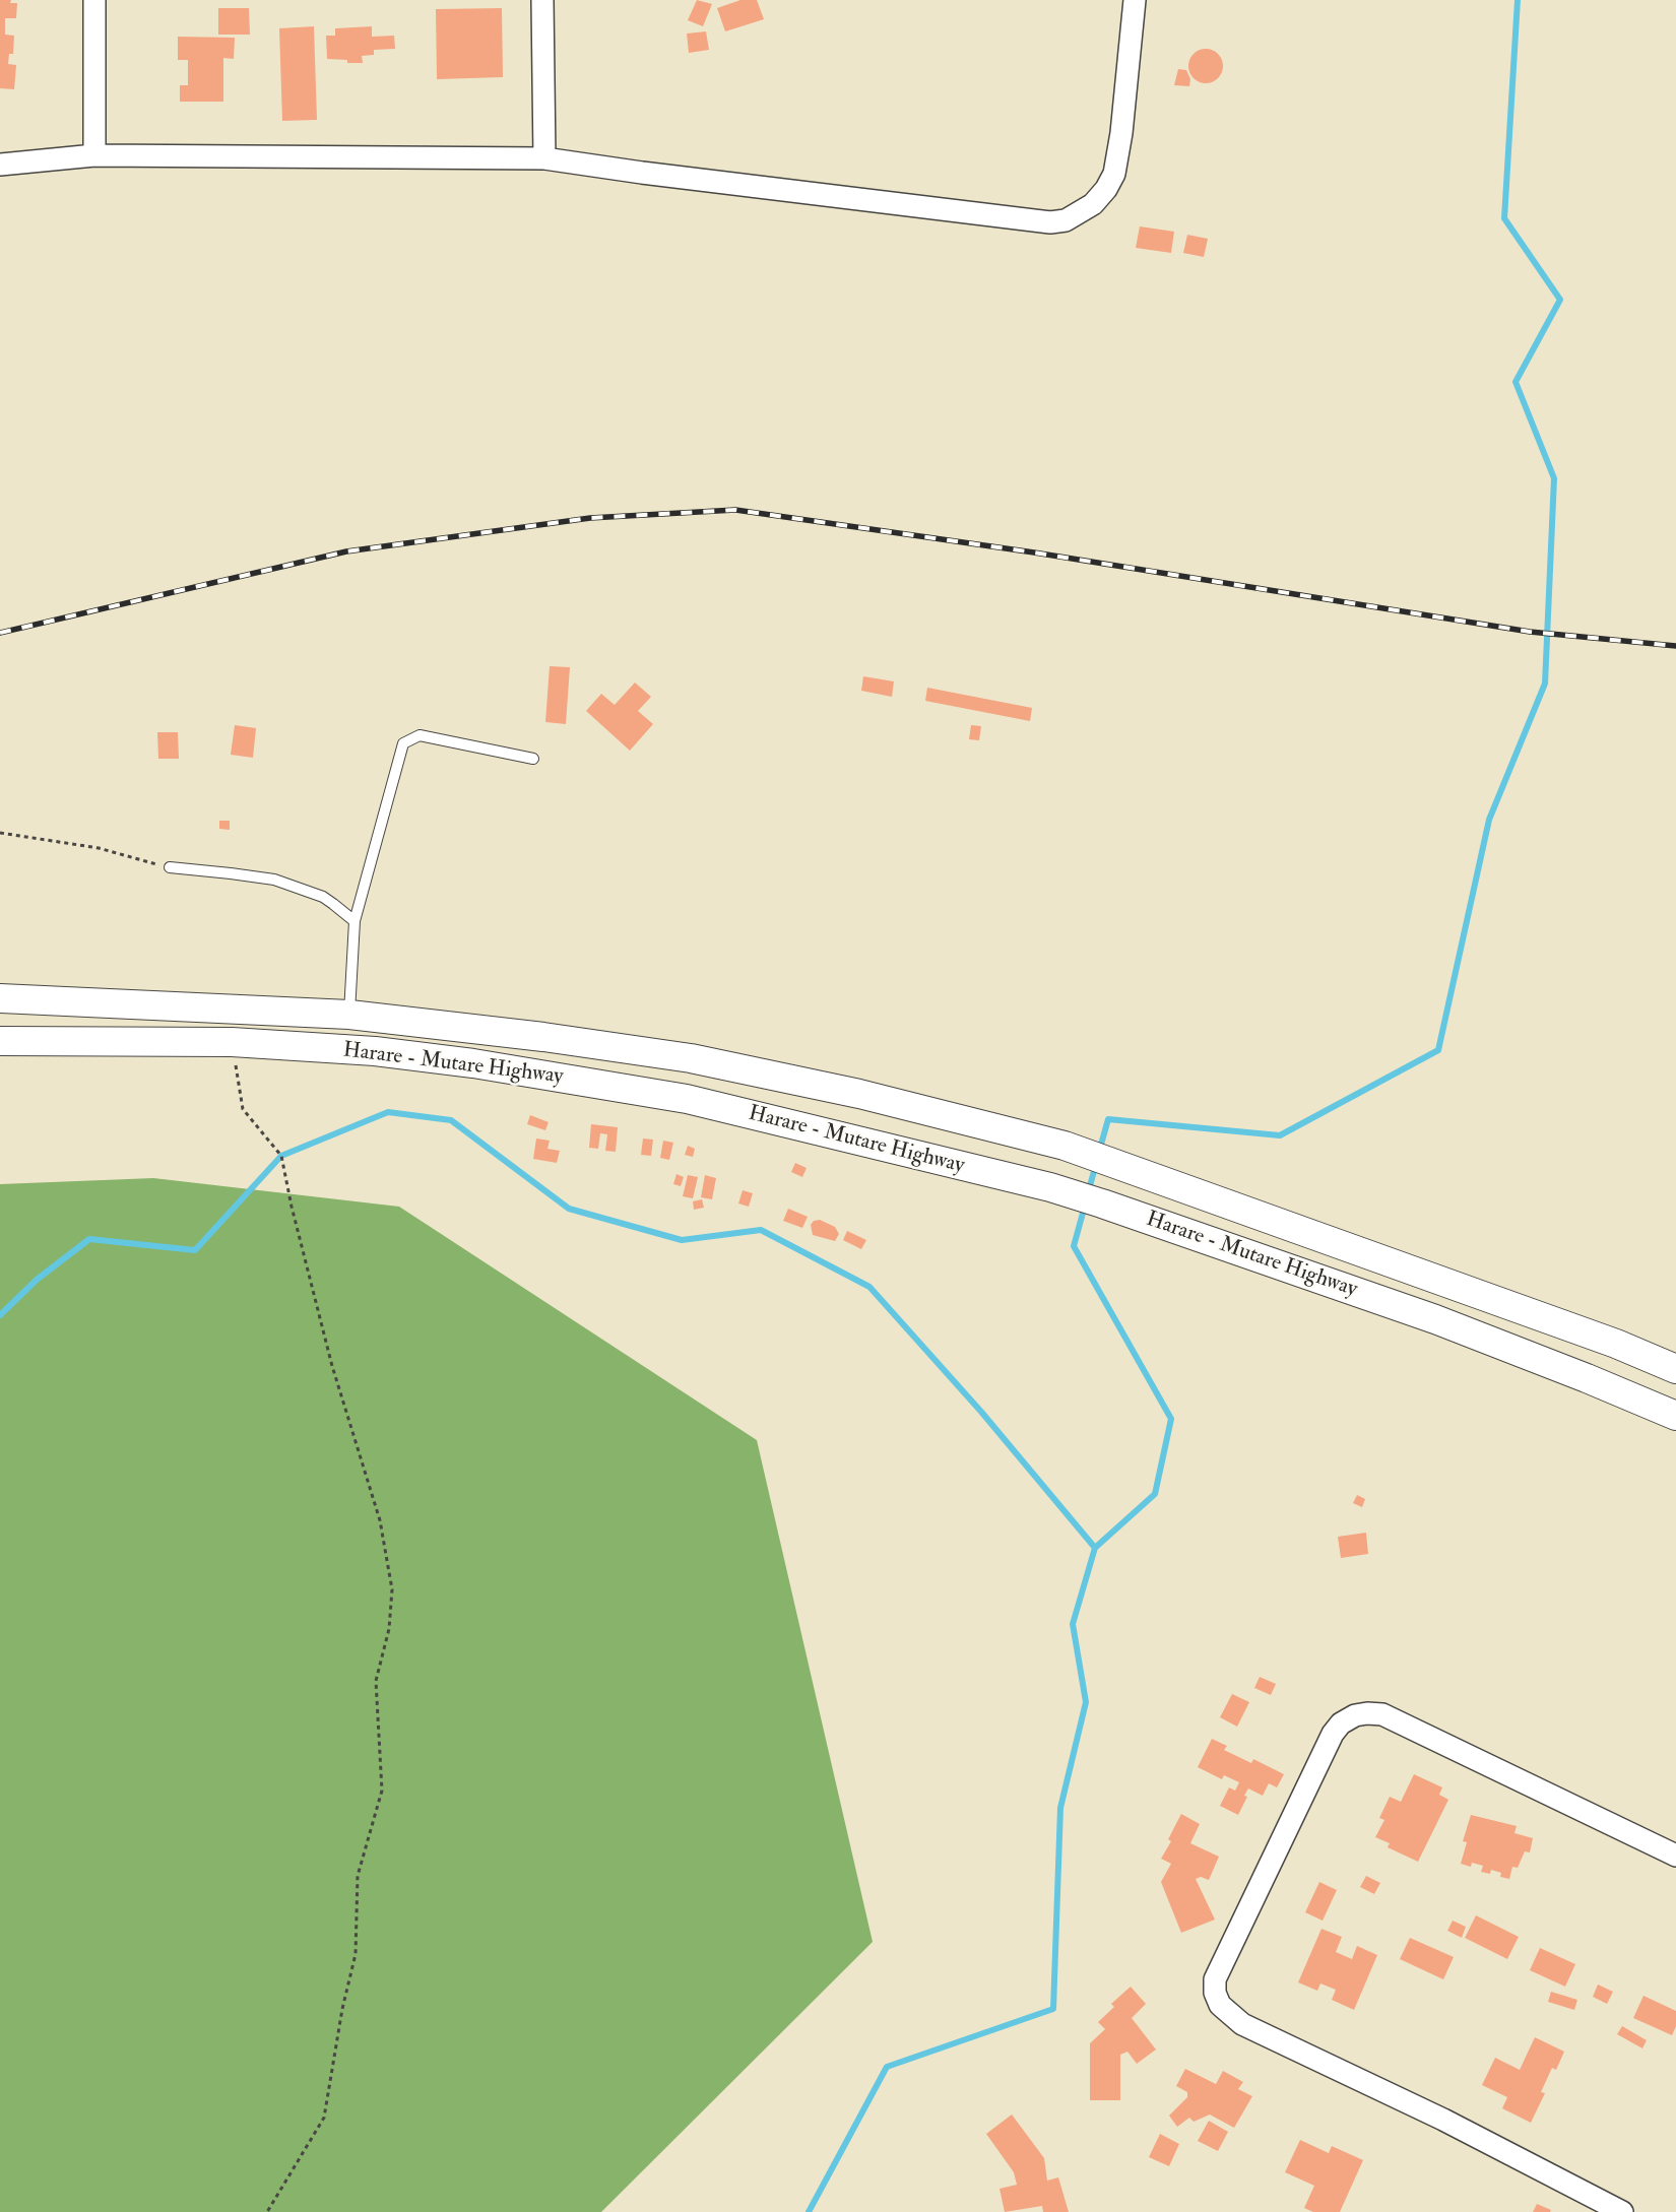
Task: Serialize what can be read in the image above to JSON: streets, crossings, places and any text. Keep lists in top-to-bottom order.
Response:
{
  "streets": {
    "highway": ["Harare - Mutare Highway"]
  }
}
